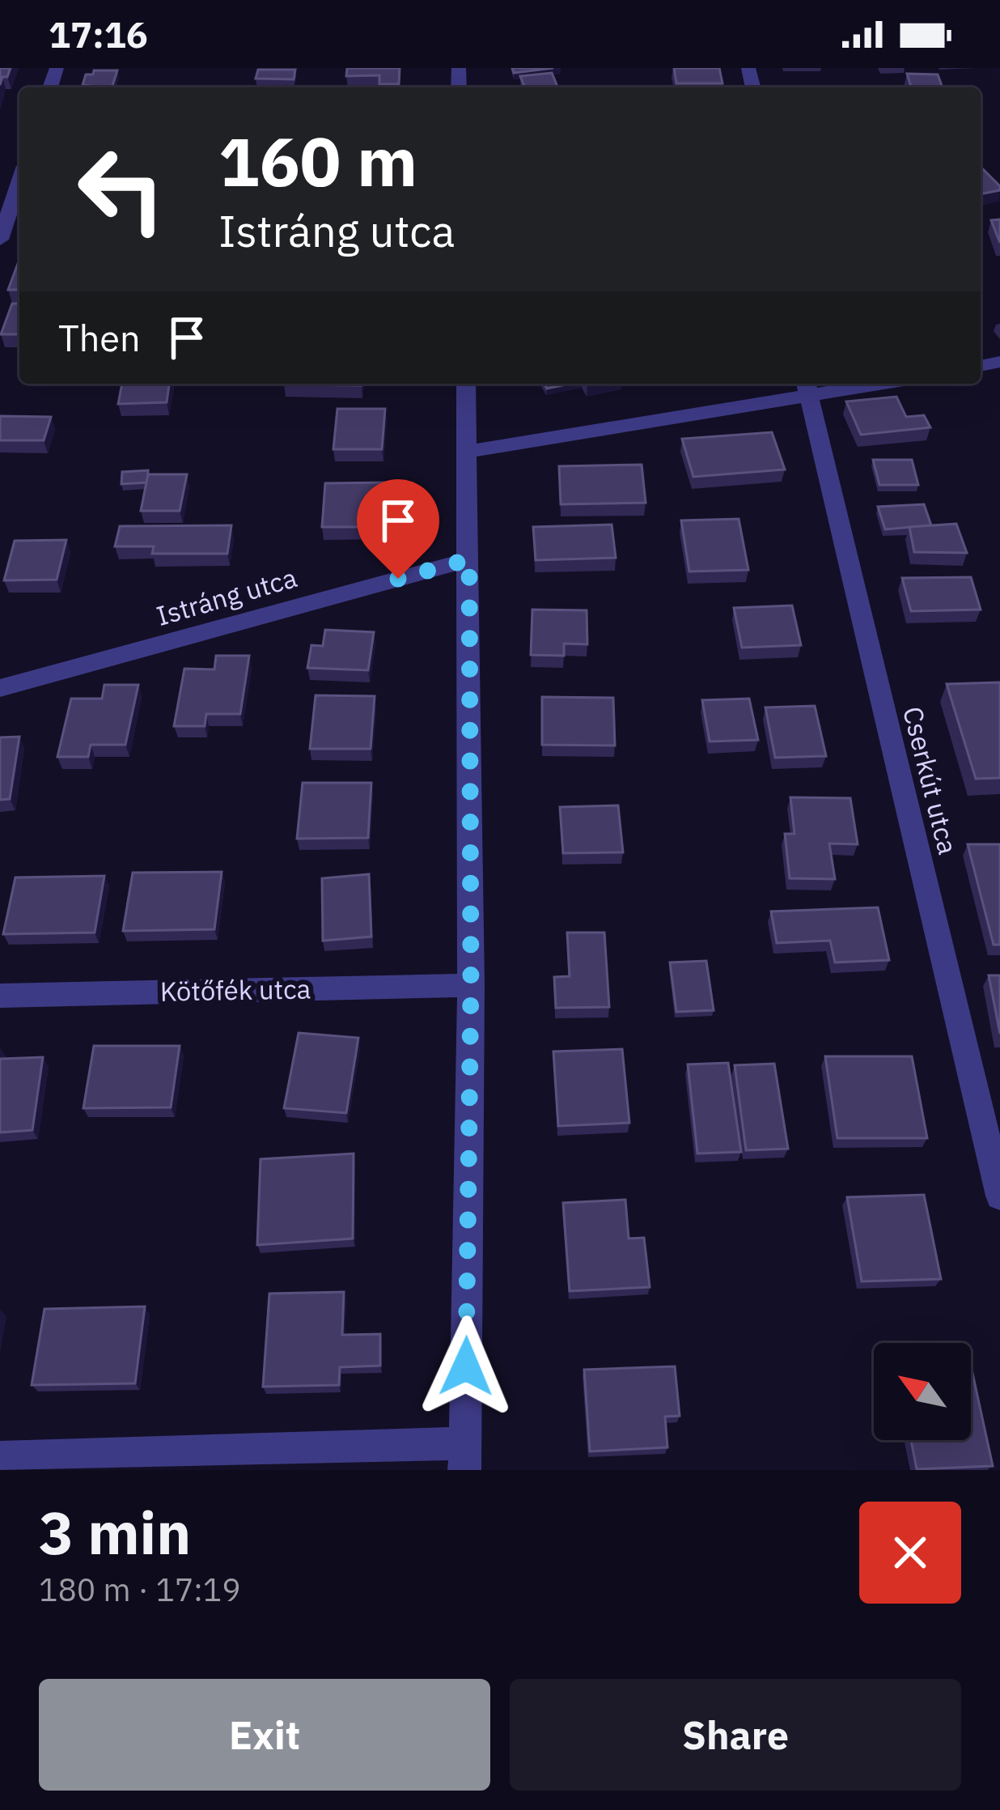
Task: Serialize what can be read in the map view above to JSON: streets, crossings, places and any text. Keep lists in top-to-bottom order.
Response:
{
  "streets": {
    "street": ["Istráng utca", "Cserkút utca", "Kötőfék utca"]
  },
  "north": "top left",
  "page": {
    "status": "17:16",
    "turn": ["160 m", "Istráng utca"],
    "then": "Then",
    "heading": ["3 min", "180 m · 17:19"],
    "buttons": ["Exit", "Share"]
  }
}
